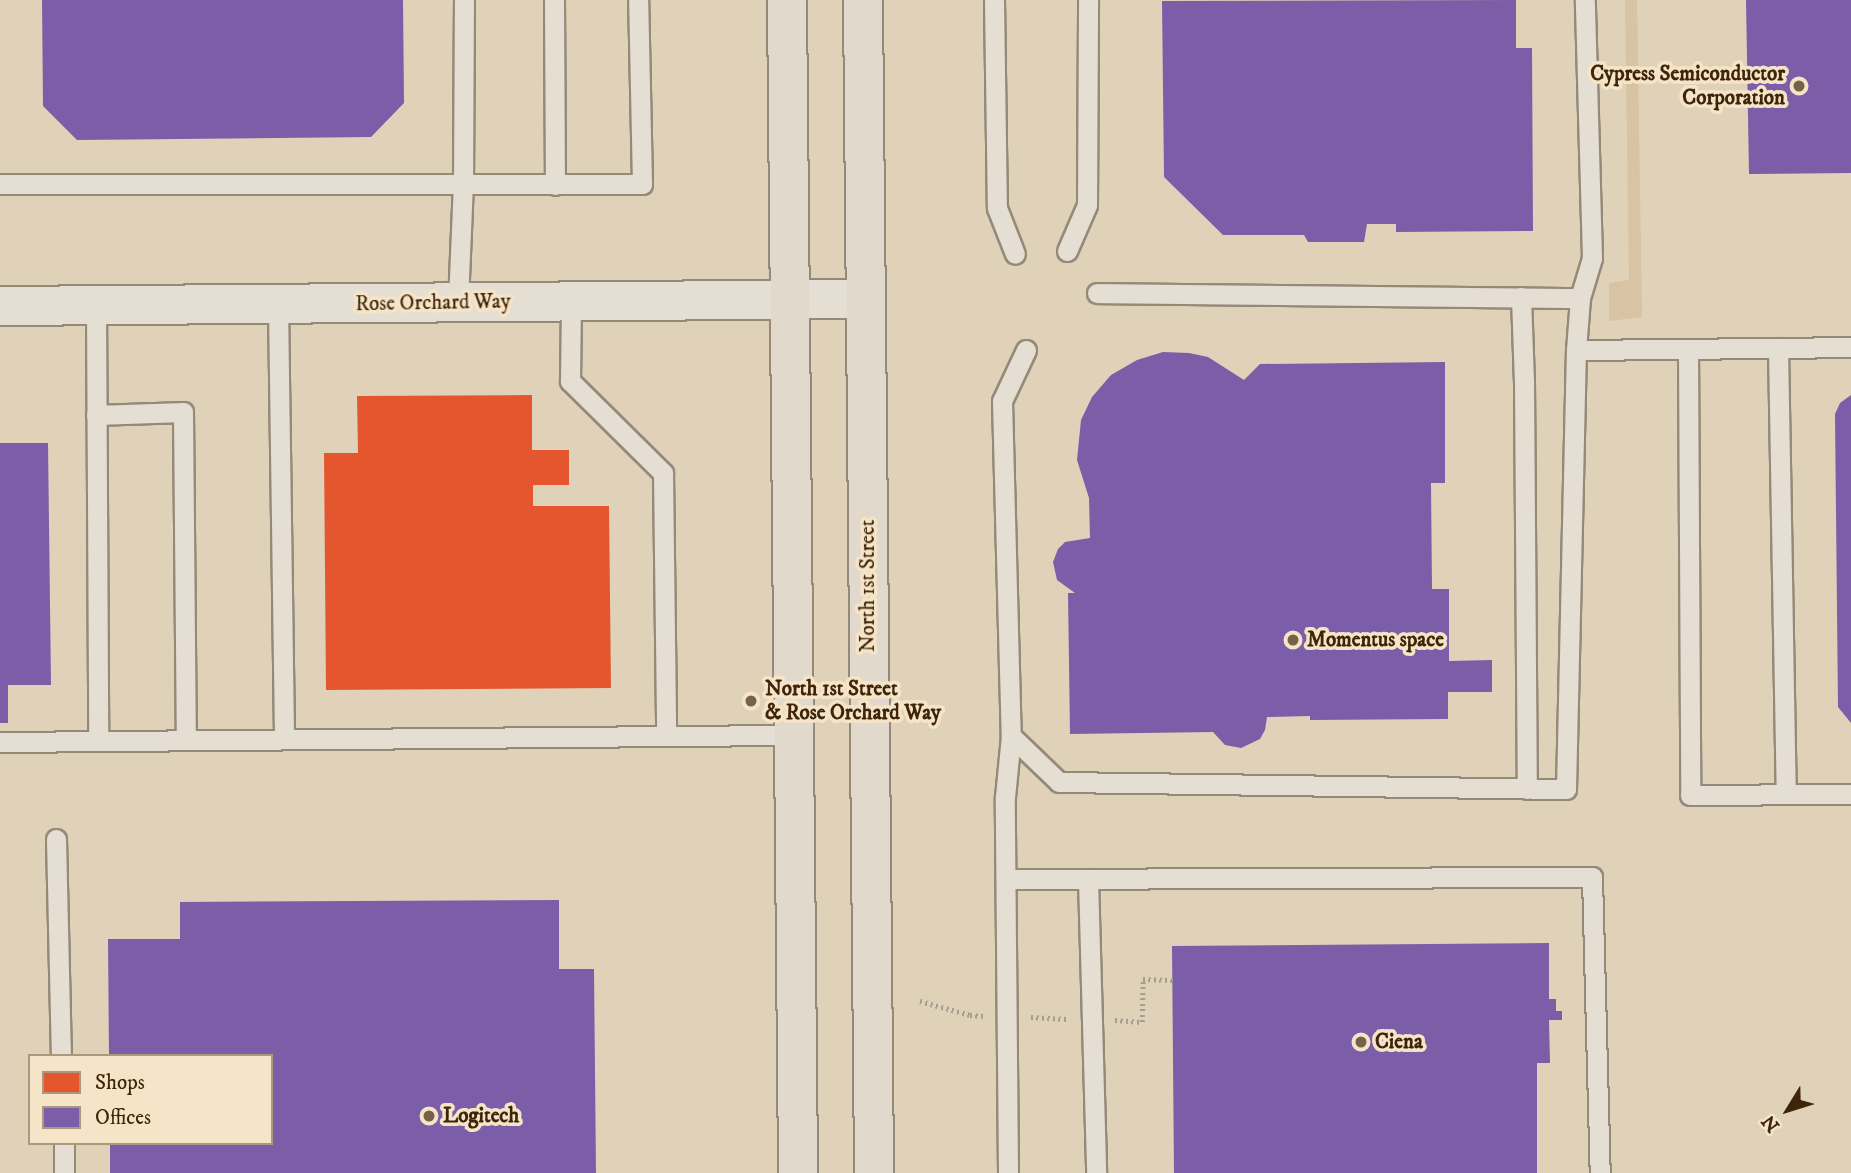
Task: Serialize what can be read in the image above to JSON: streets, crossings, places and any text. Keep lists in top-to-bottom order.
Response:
{
  "streets": {
    "main road": ["North 1st Street"],
    "street": ["Rose Orchard Way"]
  },
  "crossings": [
    ["Rose Orchard Way", "North 1st Street"]
  ],
  "places": [
    "Cypress Semiconductor Corporation",
    "Momentus space",
    "North 1st Street & Rose Orchard Way",
    "Ciena",
    "Logitech"
  ],
  "legend": ["Shops", "Offices"],
  "north": "bottom left"
}
